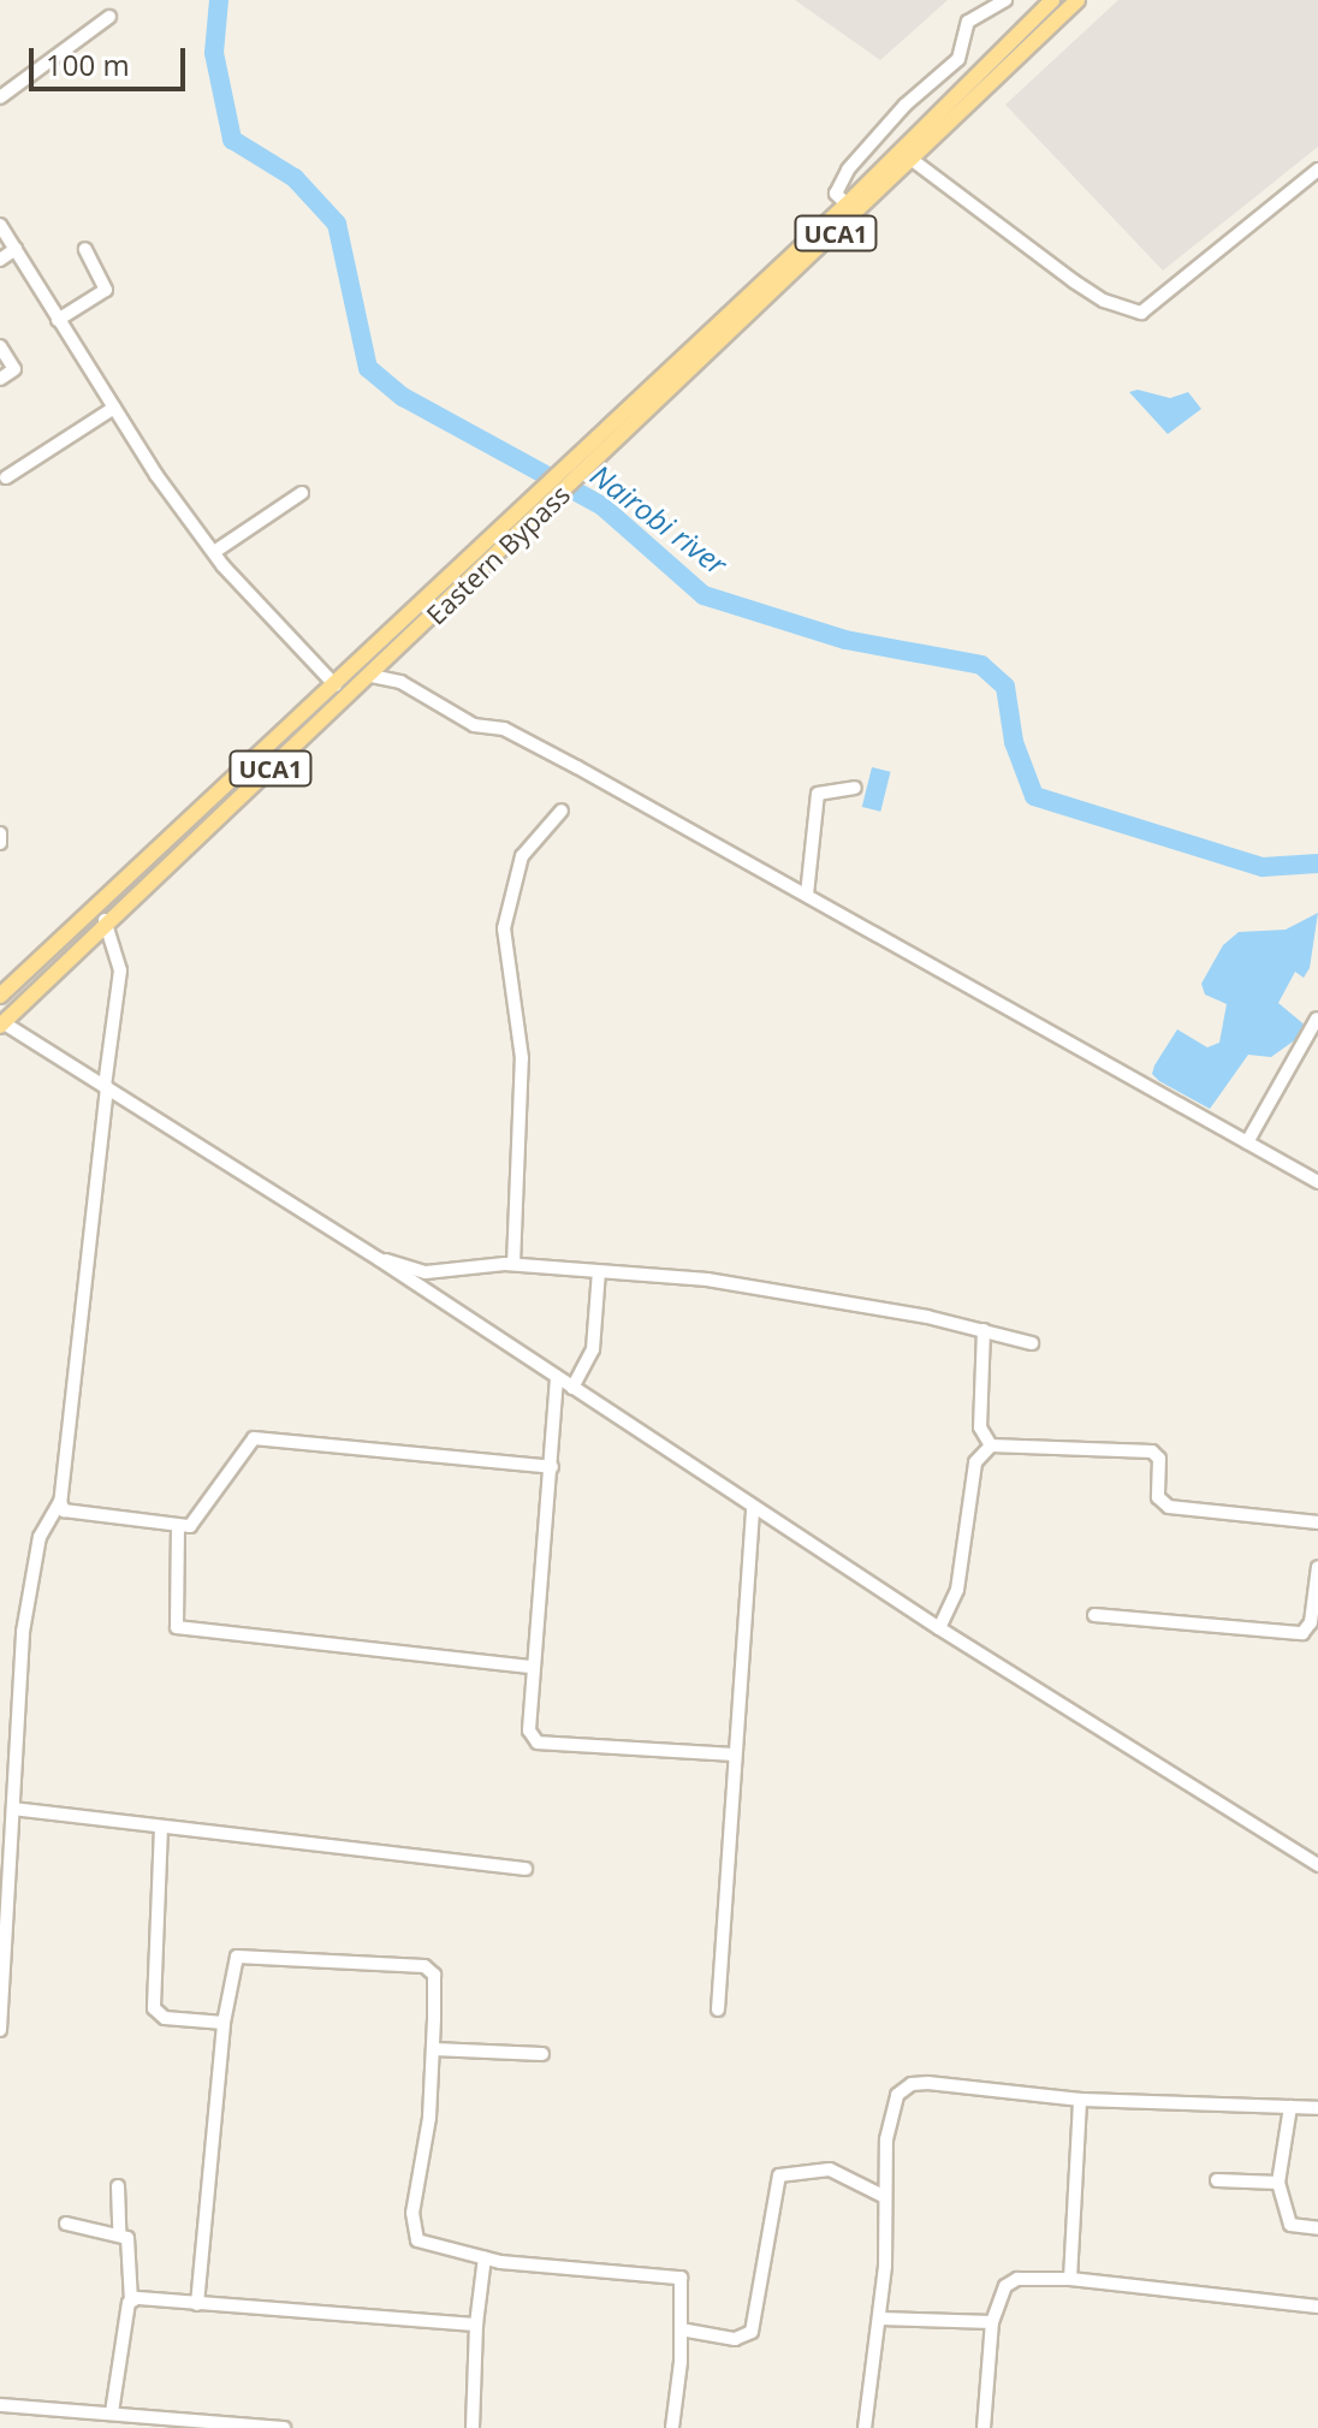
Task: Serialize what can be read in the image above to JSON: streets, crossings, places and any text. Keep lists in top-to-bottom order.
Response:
{
  "streets": {
    "main road": ["UCA1", "Eastern Bypass"]
  },
  "water": ["Nairobi river"],
  "scale_bar": "100 m"
}
